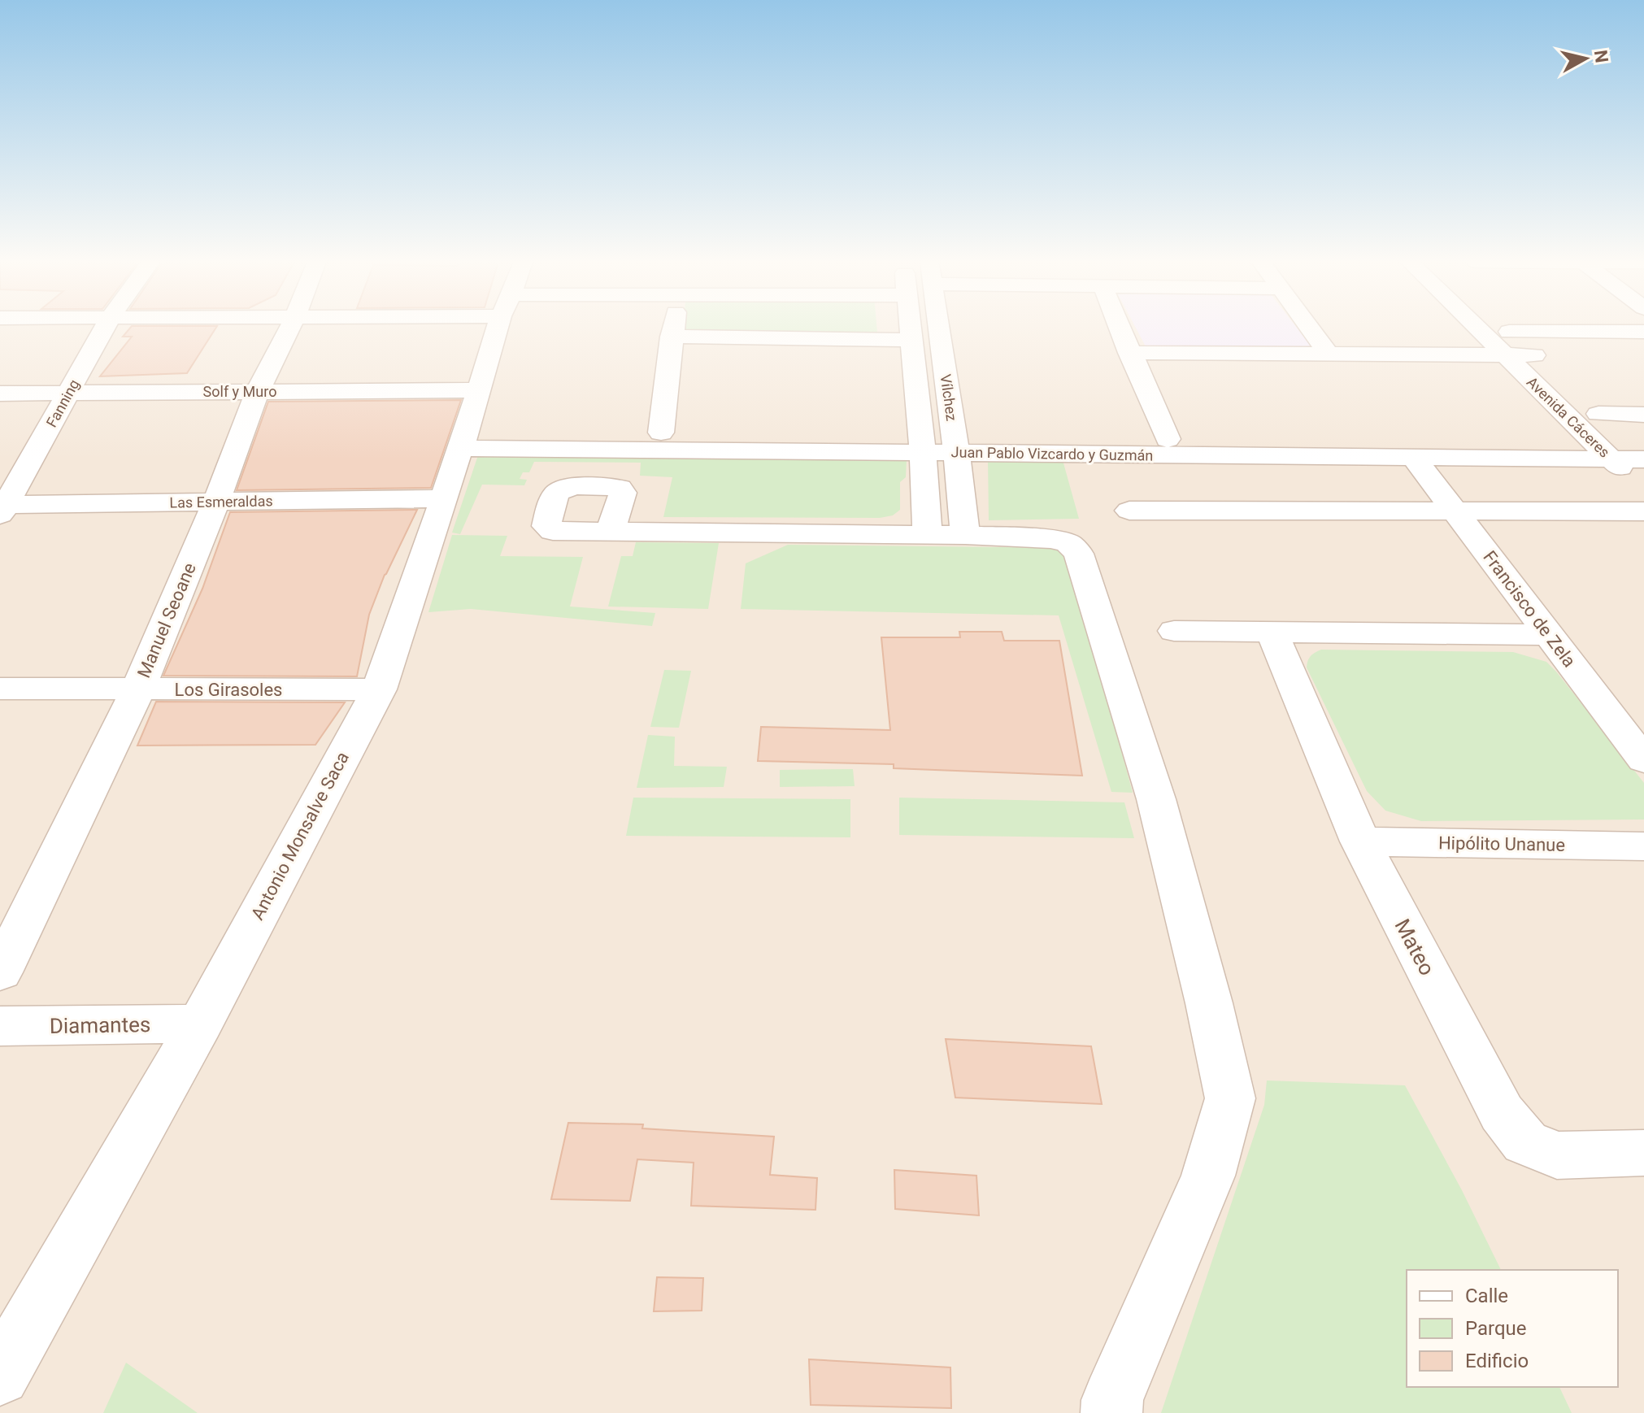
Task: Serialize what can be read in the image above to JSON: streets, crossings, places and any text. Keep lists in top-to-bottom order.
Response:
{
  "streets": {
    "street": [
      "Solf y Muro",
      "Vílchez",
      "Fanning",
      "Avenida Cáceres",
      "Juan Pablo Vizcardo y Guzmán",
      "Las Esmeraldas",
      "Francisco de Zela",
      "Manuel Seoane",
      "Los Girasoles",
      "Antonio Monsalve Saca",
      "Hipólito Unanue",
      "Mateo",
      "Diamantes"
    ]
  },
  "crossings": [
    ["Solf y Muro", "Fanning"],
    ["Solf y Muro", "Manuel Seoane"],
    ["Solf y Muro", "Antonio Monsalve Saca"],
    ["Vílchez", "Juan Pablo Vizcardo y Guzmán"],
    ["Fanning", "Las Esmeraldas"],
    ["Avenida Cáceres", "Juan Pablo Vizcardo y Guzmán"],
    ["Juan Pablo Vizcardo y Guzmán", "Francisco de Zela"],
    ["Juan Pablo Vizcardo y Guzmán", "Antonio Monsalve Saca"],
    ["Las Esmeraldas", "Manuel Seoane"],
    ["Las Esmeraldas", "Antonio Monsalve Saca"],
    ["Manuel Seoane", "Los Girasoles"],
    ["Los Girasoles", "Antonio Monsalve Saca"],
    ["Antonio Monsalve Saca", "Diamantes"],
    ["Hipólito Unanue", "Mateo"]
  ],
  "legend": ["Calle", "Parque", "Edificio"],
  "north": "right"
}
